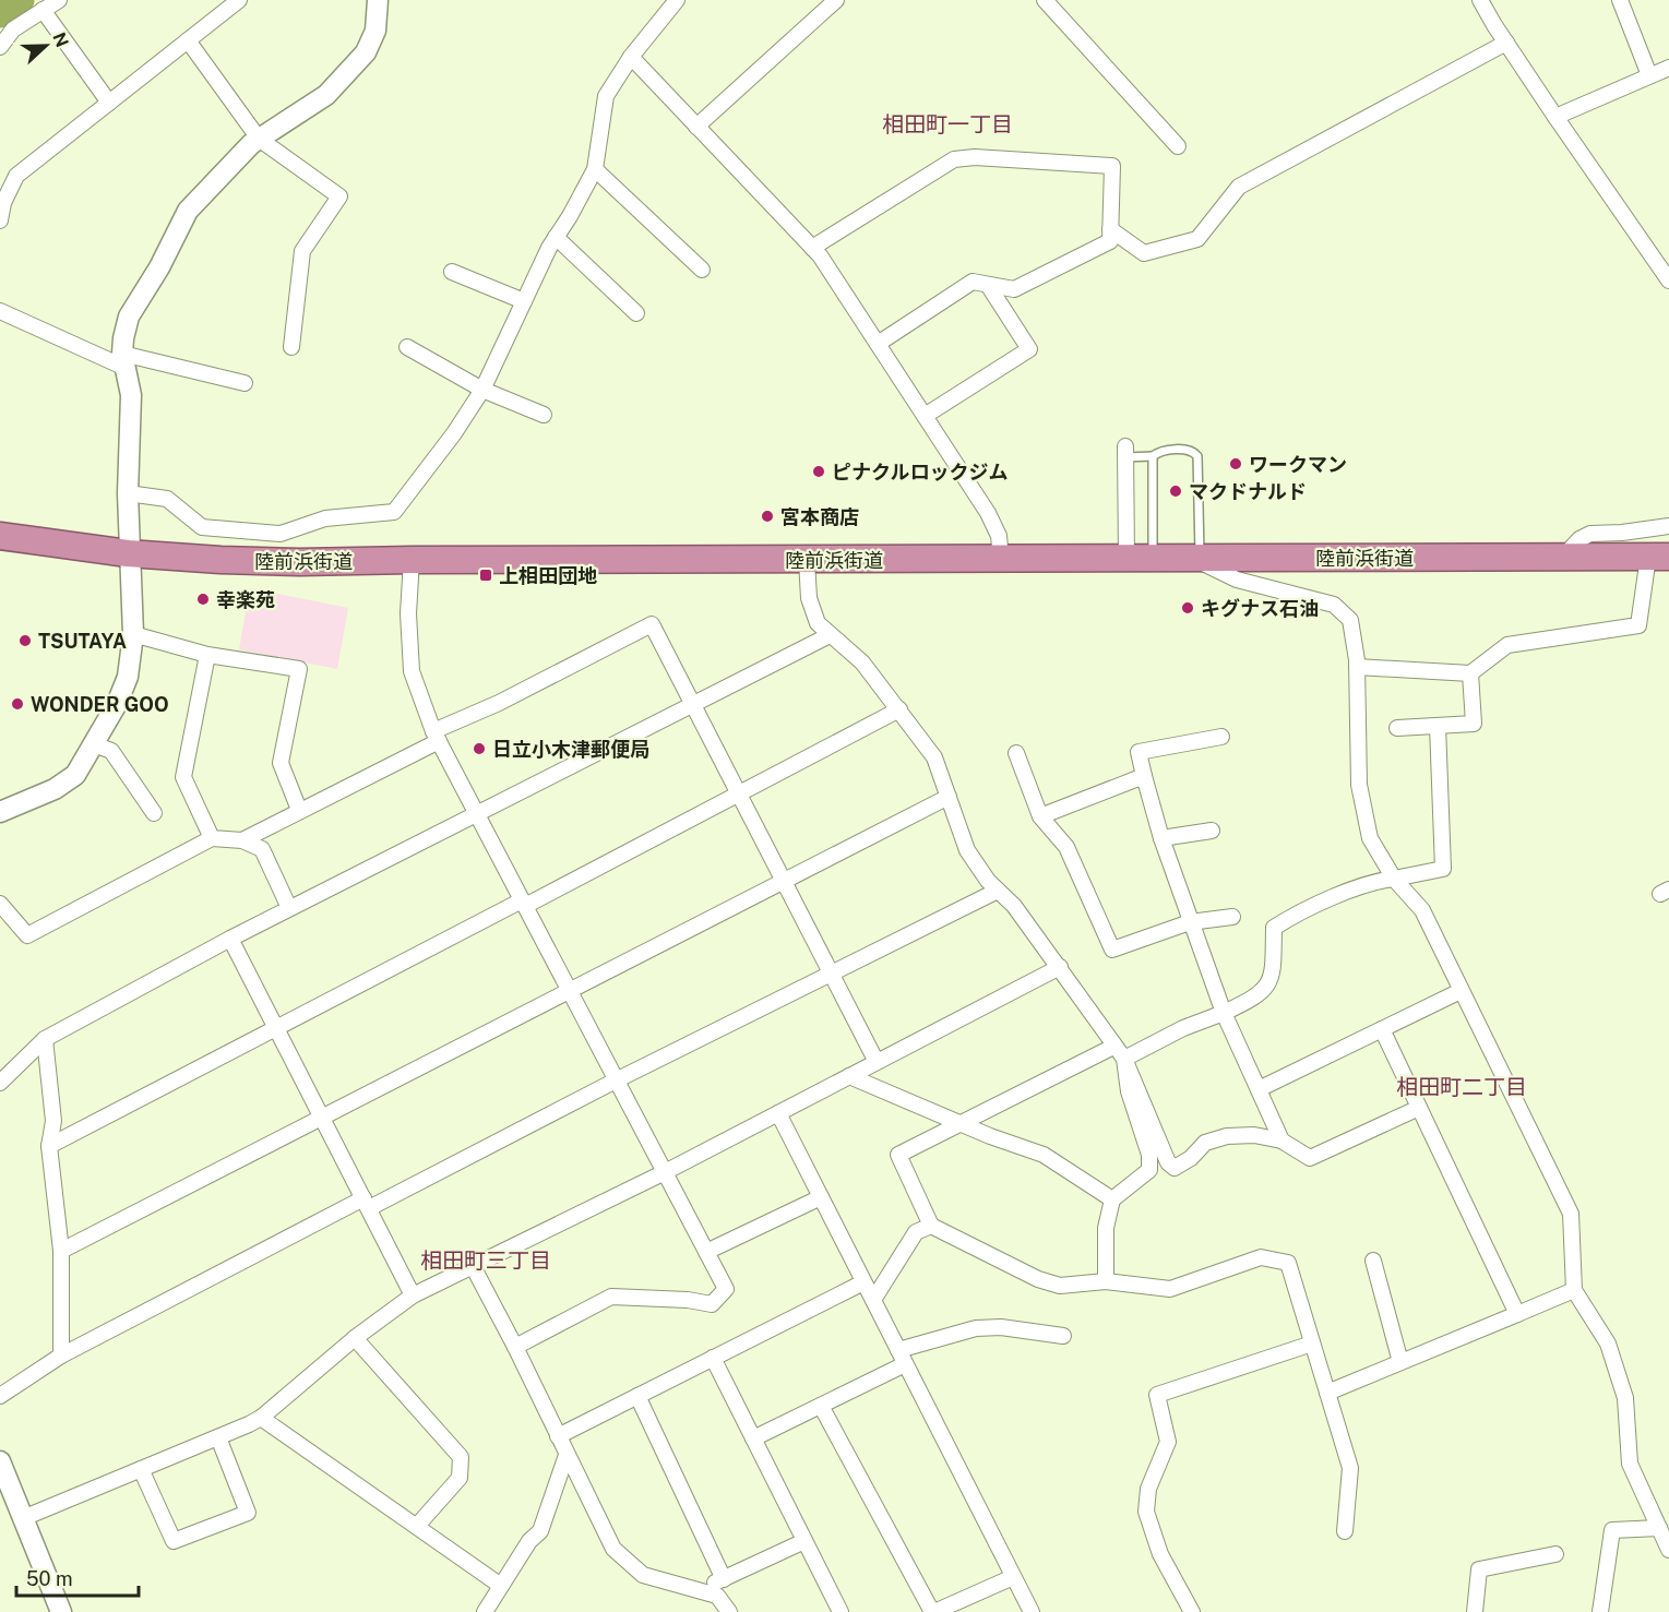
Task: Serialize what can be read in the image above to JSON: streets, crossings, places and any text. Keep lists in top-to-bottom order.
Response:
{
  "streets": {
    "highway": ["陸前浜街道"]
  },
  "districts": ["相田町一丁目", "相田町二丁目", "相田町三丁目"],
  "places": {
    "other": [
      "ワークマン",
      "ピナクルロックジム",
      "マクドナルド",
      "宮本商店",
      "幸楽苑",
      "キグナス石油",
      "TSUTAYA",
      "WONDER GOO",
      "日立小木津郵便局"
    ],
    "transit": ["上相田団地"]
  },
  "scale_bar": "50 m",
  "north": "right"
}
